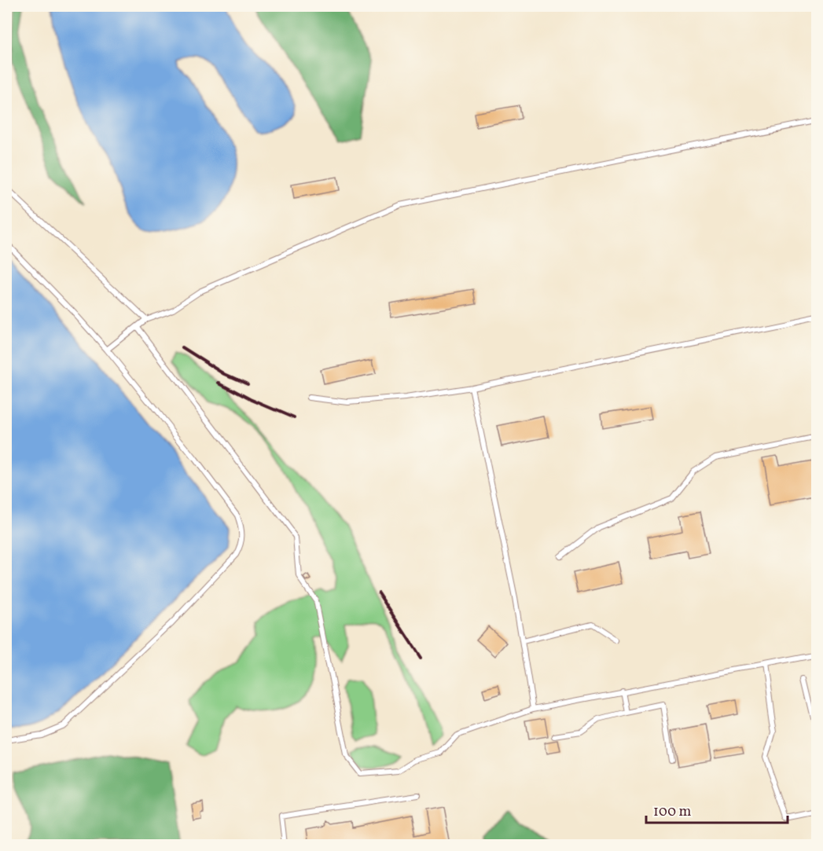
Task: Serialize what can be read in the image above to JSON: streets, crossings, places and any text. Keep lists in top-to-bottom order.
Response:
{
  "scale_bar": "100 m"
}
